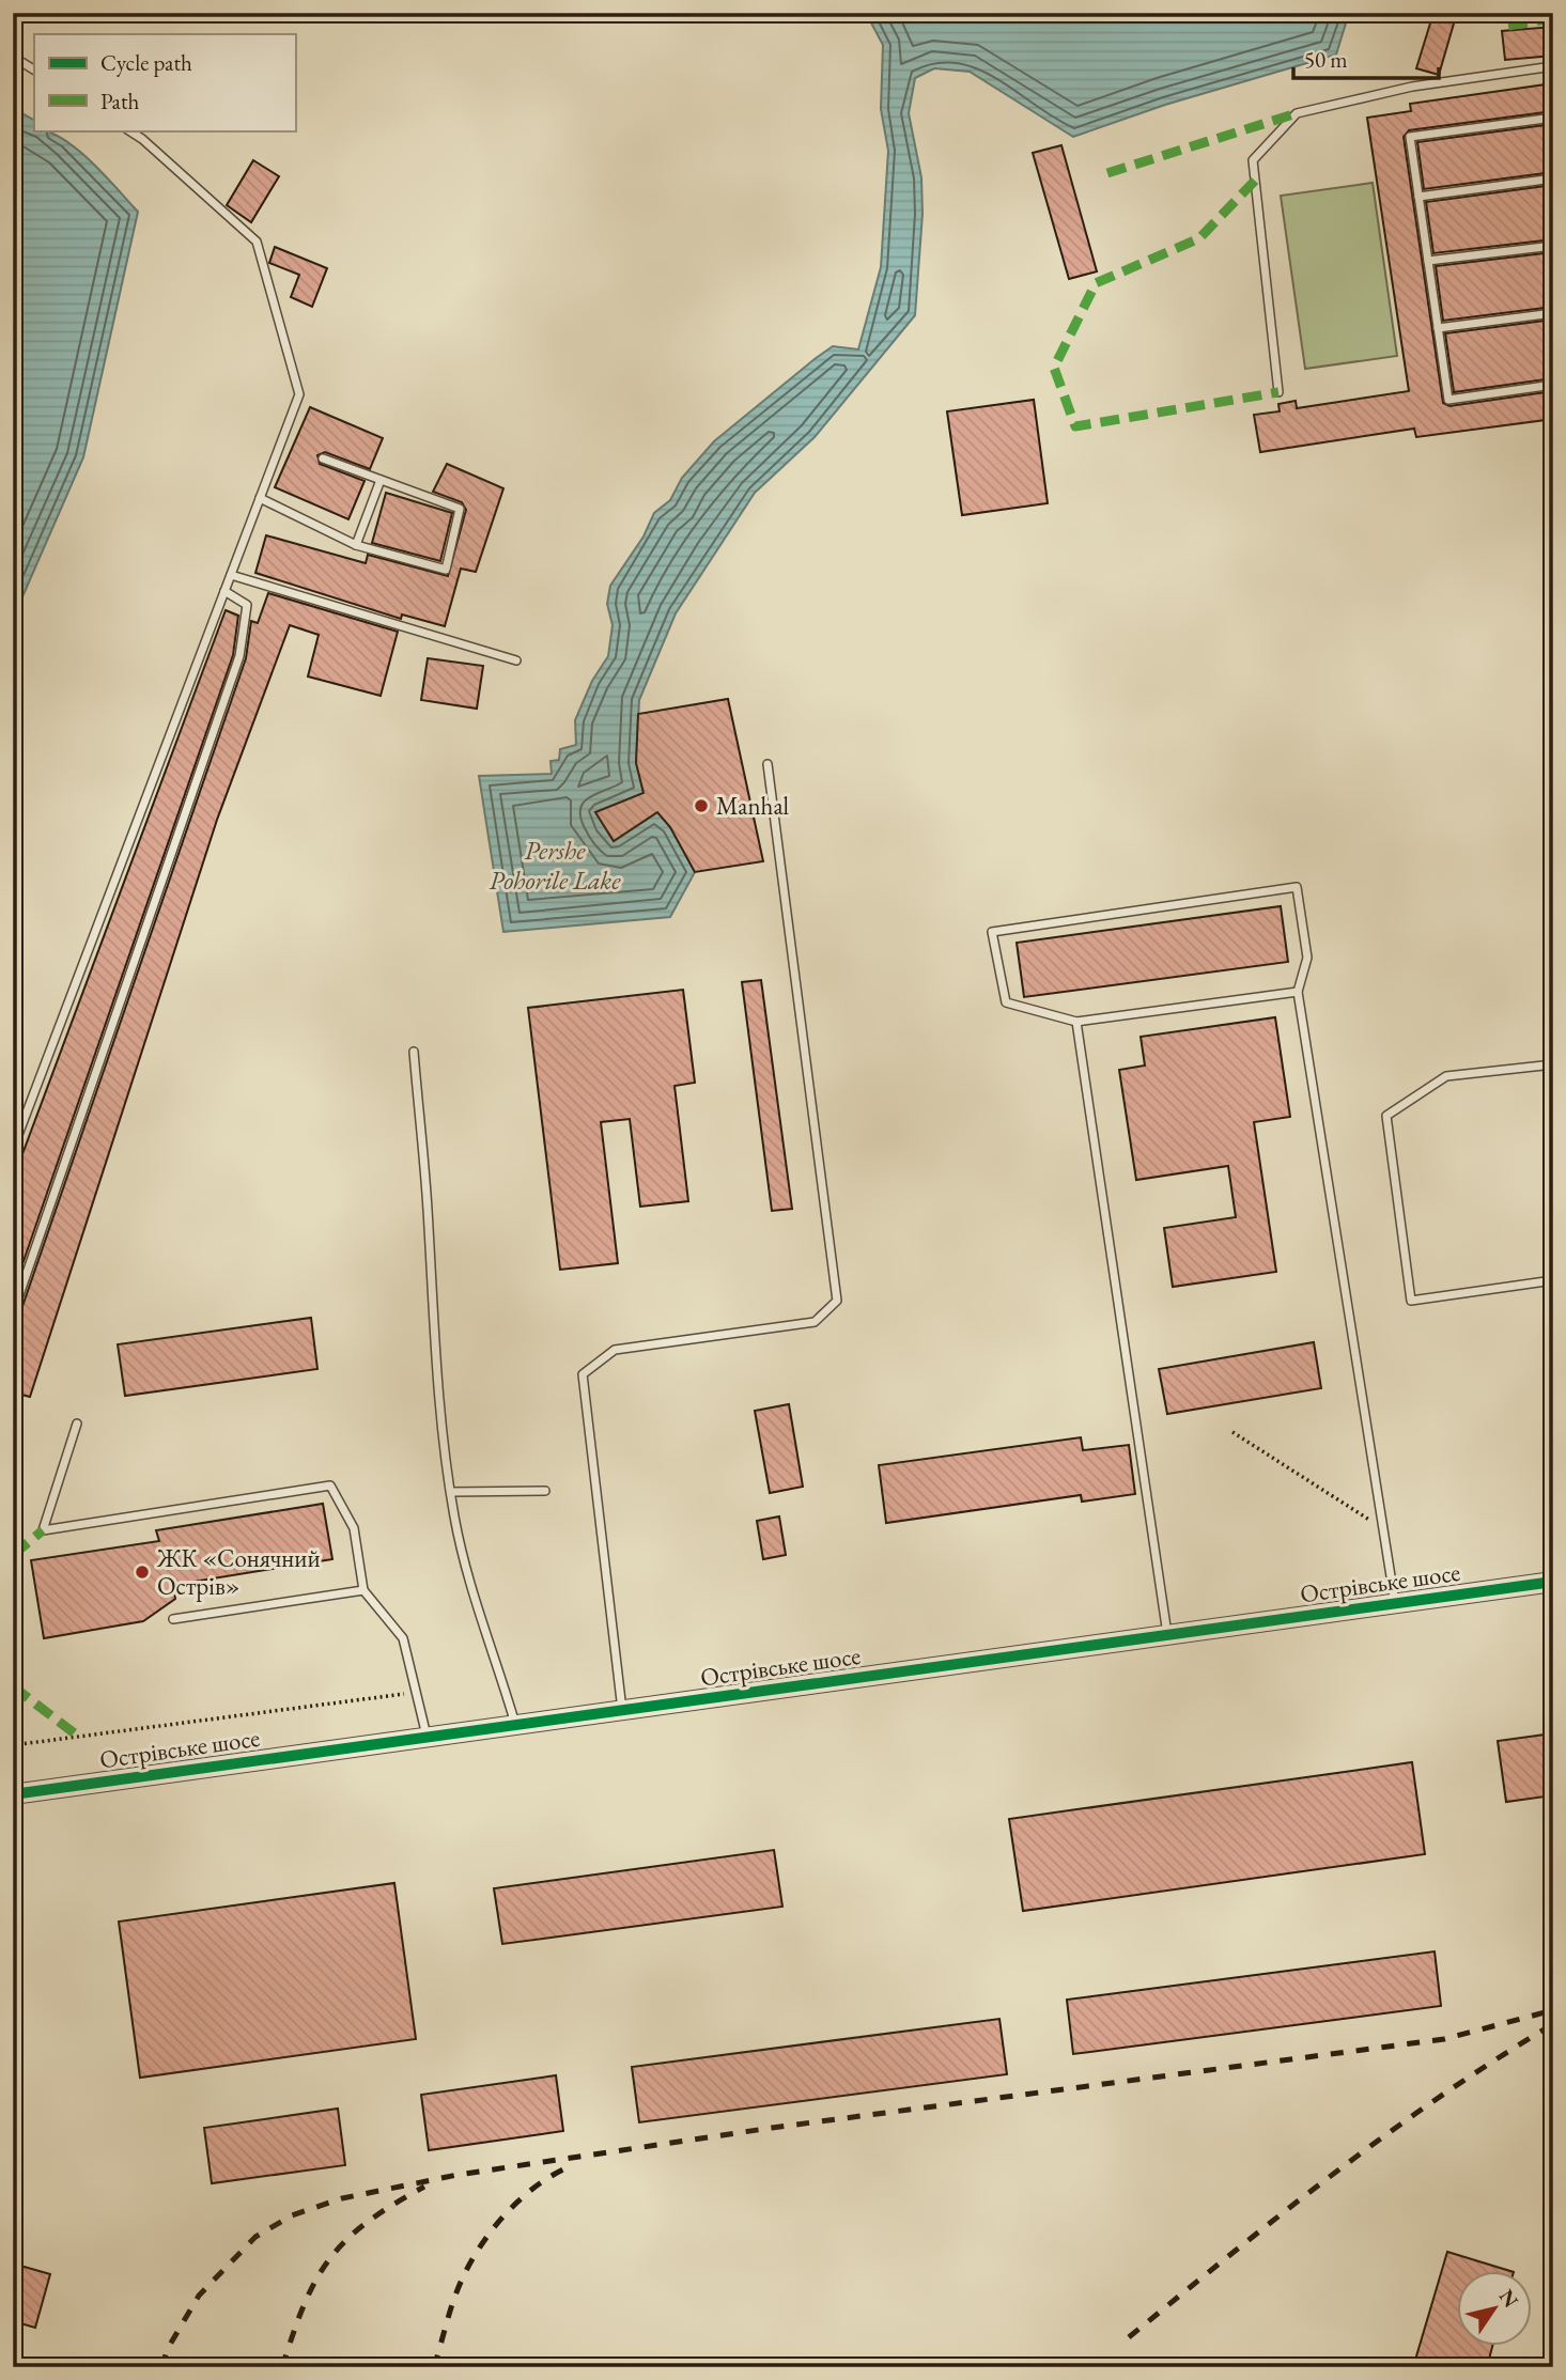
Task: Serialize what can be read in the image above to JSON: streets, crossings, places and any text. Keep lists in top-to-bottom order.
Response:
{
  "streets": {
    "street": ["Острівське шосе"]
  },
  "water": ["Pershe Pohorile Lake"],
  "places": ["Manhal", "ЖК «Сонячний Острів»"],
  "legend": ["Cycle path", "Path"],
  "scale_bar": "50 m",
  "north": "top right"
}
